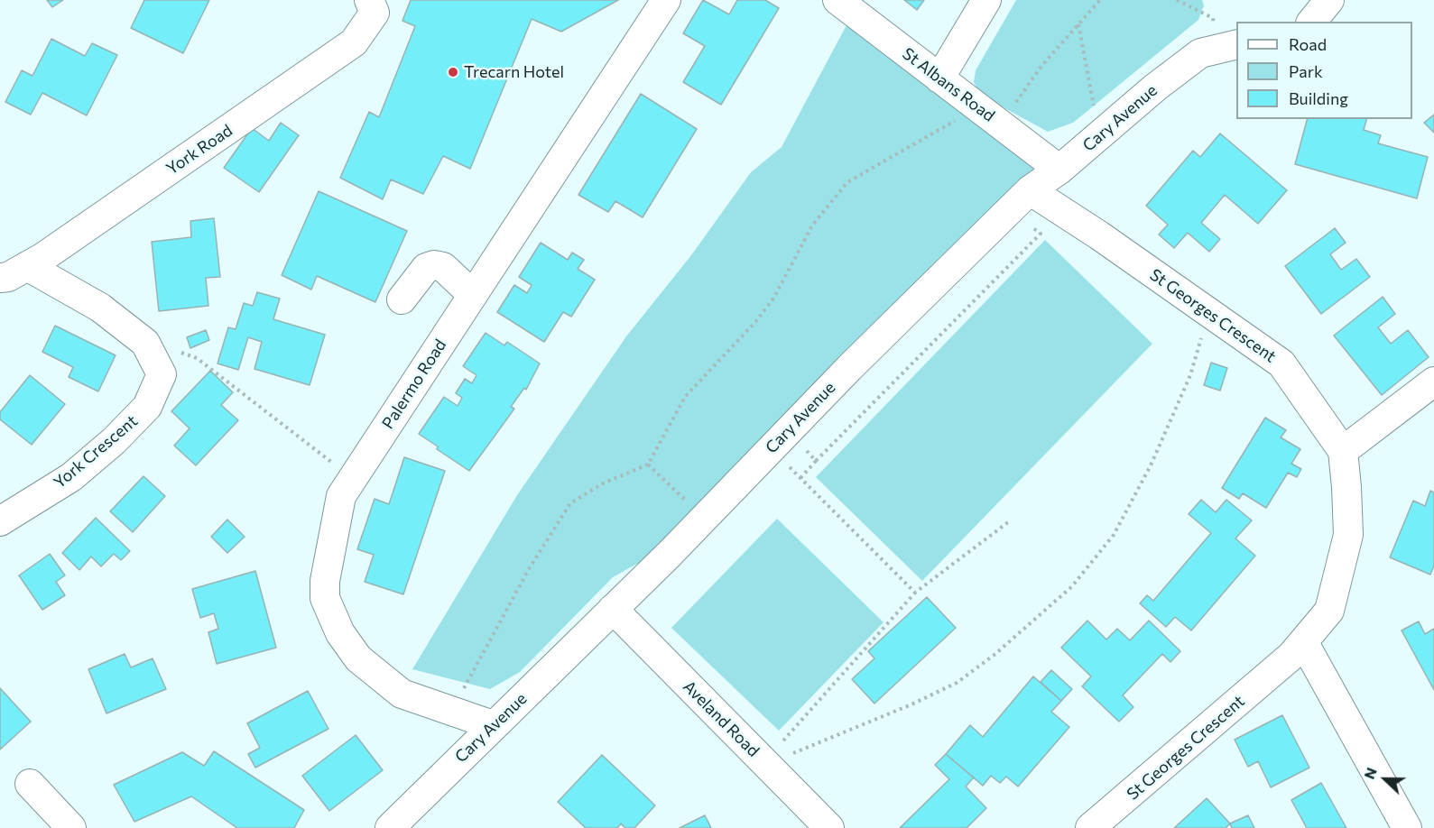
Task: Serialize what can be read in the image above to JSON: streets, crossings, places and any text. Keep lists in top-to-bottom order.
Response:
{
  "streets": {
    "street": [
      "St Albans Road",
      "Cary Avenue",
      "York Road",
      "St Georges Crescent",
      "Palermo Road",
      "York Crescent",
      "Aveland Road"
    ]
  },
  "crossings": [
    ["St Albans Road", "Cary Avenue"],
    ["Cary Avenue", "St Georges Crescent"],
    ["Cary Avenue", "Palermo Road"],
    ["Cary Avenue", "Aveland Road"],
    ["York Road", "York Crescent"]
  ],
  "places": ["Trecarn Hotel"],
  "legend": ["Road", "Park", "Building"],
  "north": "left"
}
